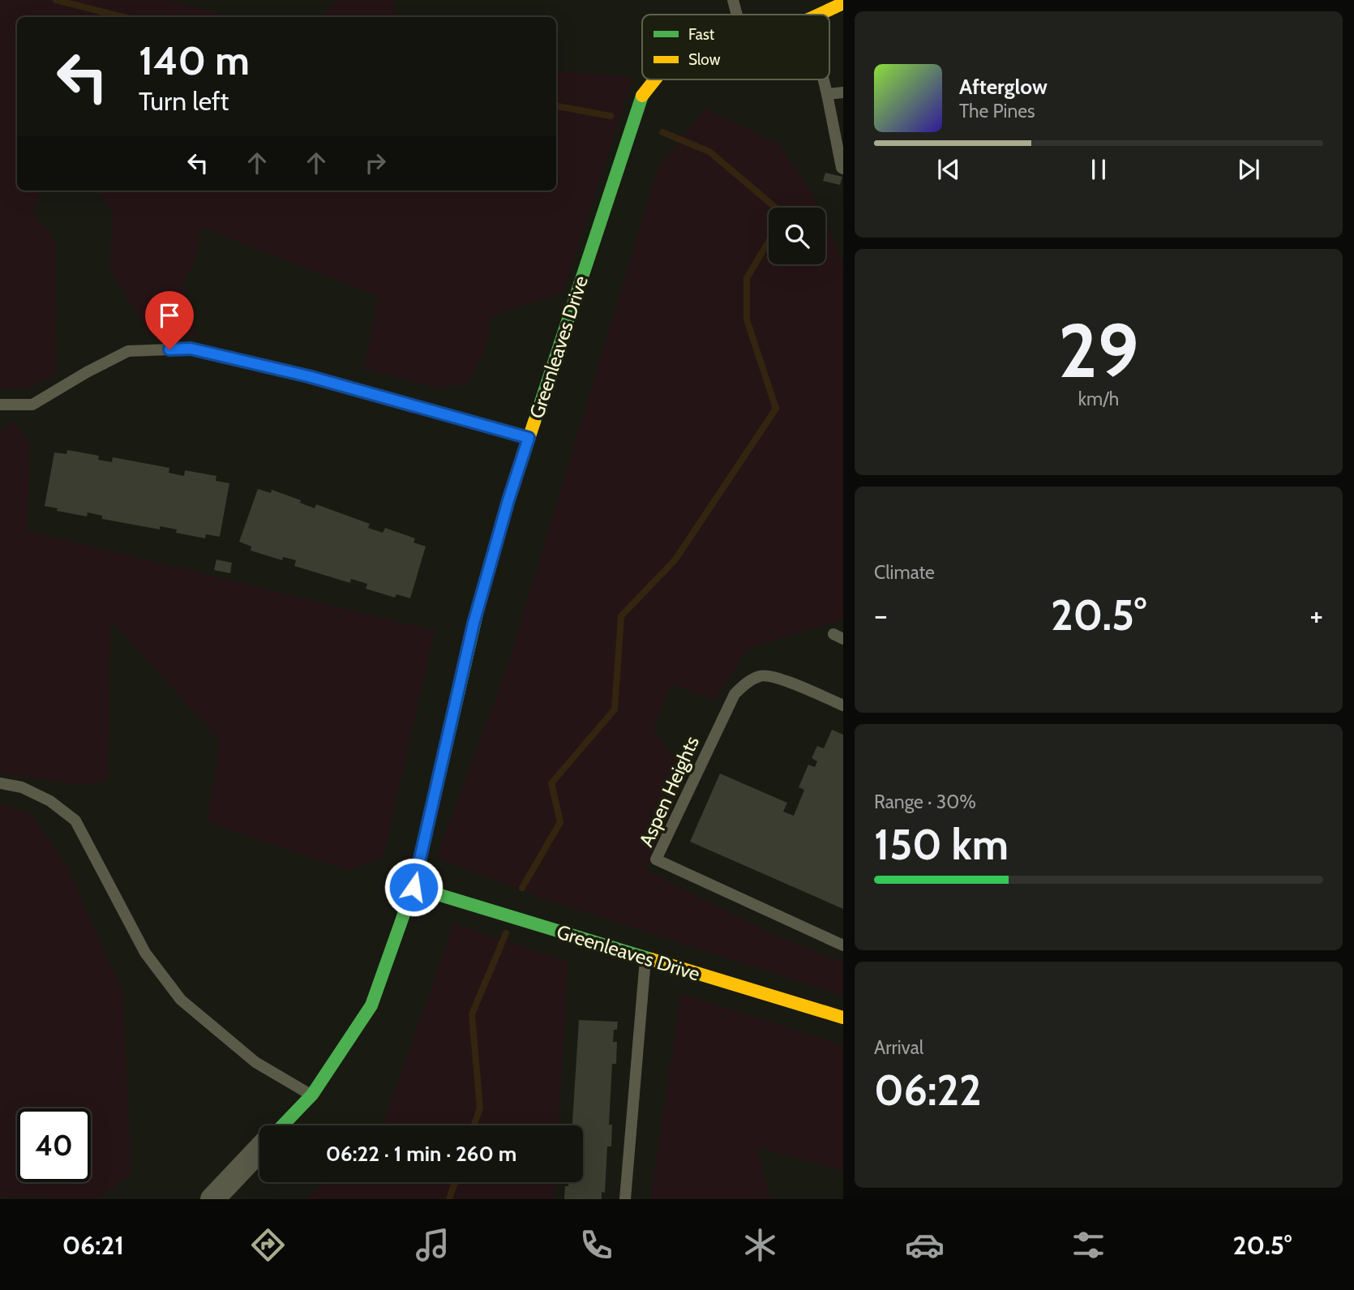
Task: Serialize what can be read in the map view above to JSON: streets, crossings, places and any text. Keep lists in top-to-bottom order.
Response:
{
  "streets": {
    "street": ["Greenleaves Drive"],
    "lane": ["Aspen Heights"]
  },
  "legend": ["Fast", "Slow"],
  "page": {
    "turn": ["140 m", "Turn left"],
    "song": ["Afterglow", "The Pines"],
    "tile": [
      ["29", "km/h"],
      "Climate",
      ["Range · 30%", "150 km"],
      ["Arrival", "06:22"]
    ],
    "heat": ["−", "20.5°", "+"],
    "limit": "40",
    "trip": "06:22 · 1 min · 260 m",
    "tabs": ["06:21", "20.5°"]
  }
}
